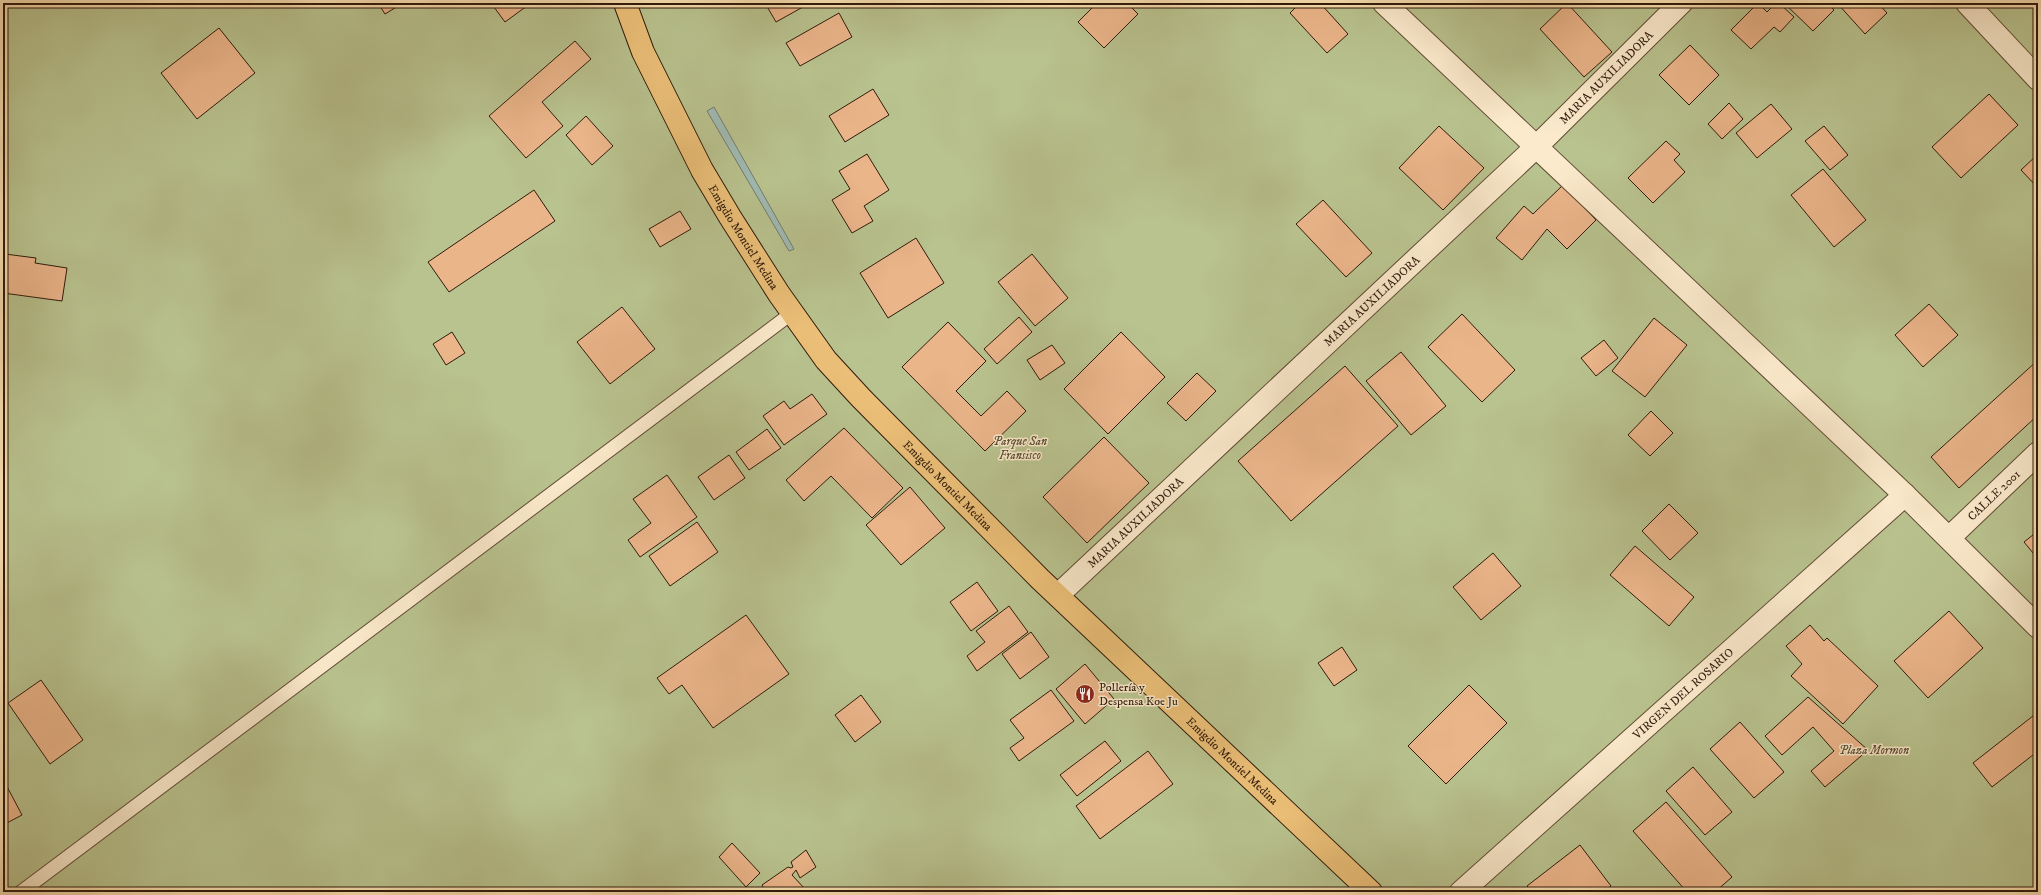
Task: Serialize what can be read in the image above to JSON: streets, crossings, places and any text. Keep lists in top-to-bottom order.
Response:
{
  "streets": {
    "main road": ["Emigdio Montiel Medina"],
    "street": ["MARIA AUXILIADORA", "CALLE 2001", "VIRGEN DEL ROSARIO"]
  },
  "crossings": [
    ["MARIA AUXILIADORA", "Emigdio Montiel Medina"]
  ],
  "parks": ["Parque San Fransisco", "Plaza Mormon"],
  "places": {
    "restaurant": ["Pollería y Despensa Koe Ju"]
  }
}
